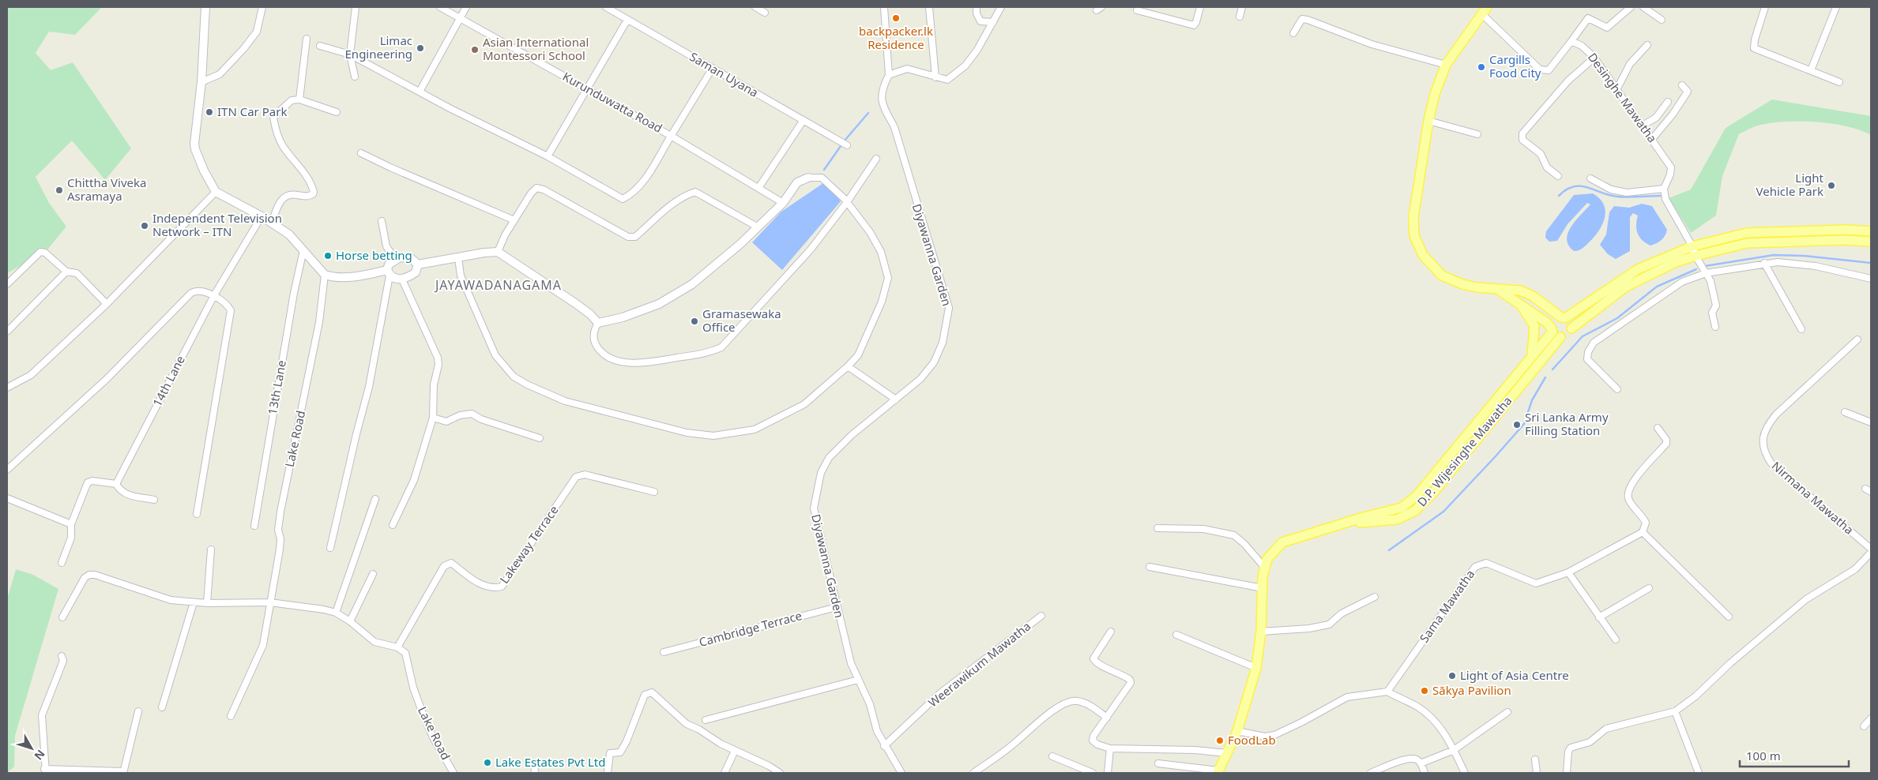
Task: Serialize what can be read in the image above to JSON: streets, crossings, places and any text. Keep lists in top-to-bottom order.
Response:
{
  "streets": {
    "main road": ["D.P. Wijesinghe Mawatha"],
    "street": [
      "Saman Uyana",
      "Desinghe Mawatha",
      "Kurunduwatta Road",
      "Diyawanna Garden",
      "14th Lane",
      "13th Lane",
      "Lake Road",
      "Nirmana Mawatha",
      "Lakeway Terrace",
      "Sama Mawatha",
      "Cambridge Terrace",
      "Weerawikum Mawatha"
    ]
  },
  "crossings": [
    ["Diyawanna Garden", "Cambridge Terrace"],
    ["Diyawanna Garden", "Weerawikum Mawatha"],
    ["Lake Road", "Lakeway Terrace"]
  ],
  "districts": ["JAYAWADANAGAMA"],
  "places": [
    "backpacker.lk Residence",
    "Limac Engineering",
    "Asian International Montessori School",
    "Cargills Food City",
    "ITN Car Park",
    "Light Vehicle Park",
    "Chittha Viveka Asramaya",
    "Independent Television Network – ITN",
    "Horse betting",
    "Gramasewaka Office",
    "Sri Lanka Army Filling Station",
    "Light of Asia Centre",
    "Sākya Pavilion",
    "FoodLab",
    "Lake Estates Pvt Ltd"
  ],
  "scale_bar": "100 m",
  "north": "bottom right"
}
